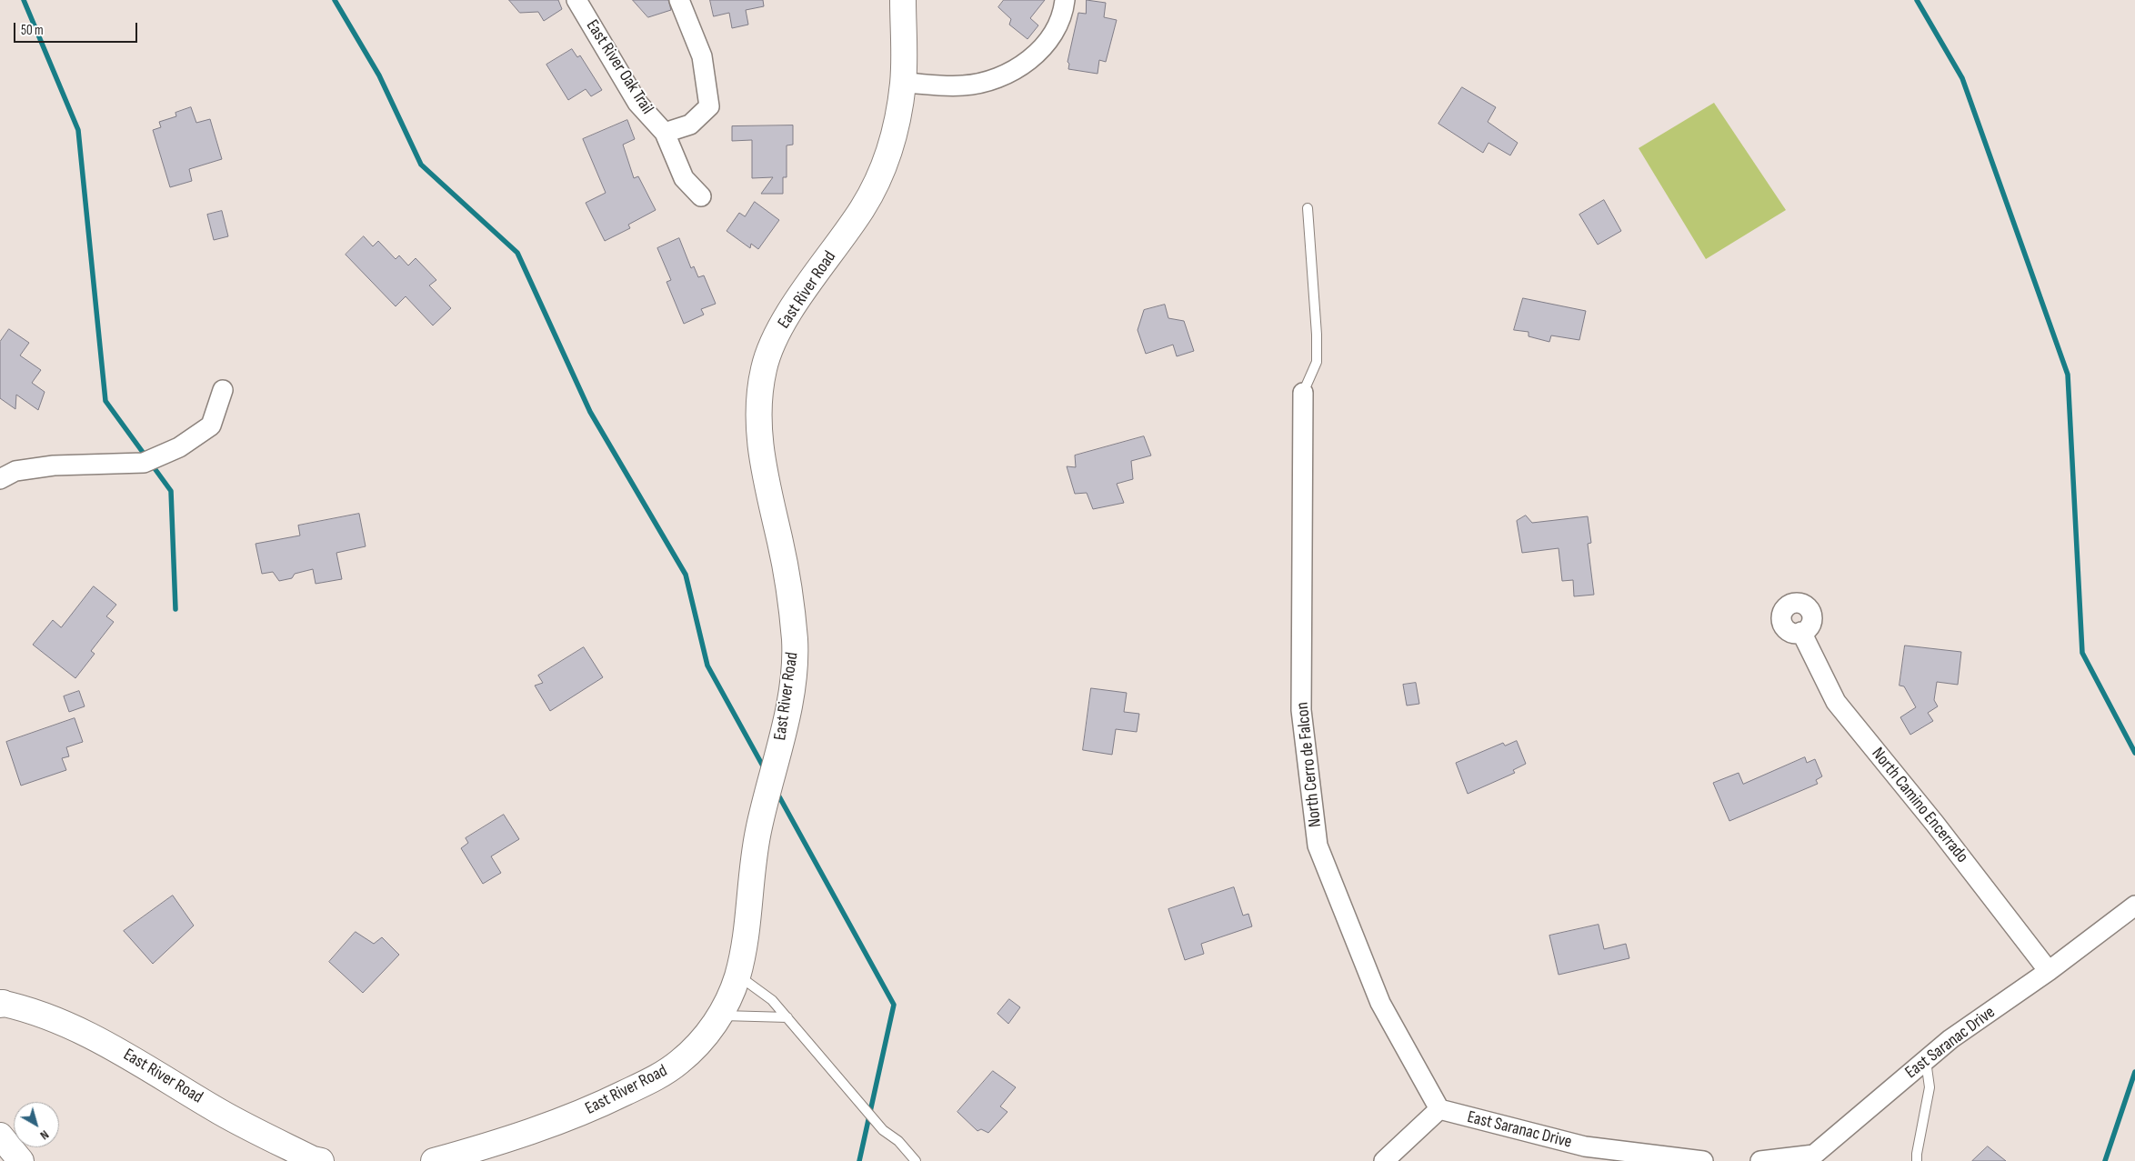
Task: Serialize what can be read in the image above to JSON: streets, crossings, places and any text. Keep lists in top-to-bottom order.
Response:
{
  "streets": {
    "street": [
      "East River Oak Trail",
      "East River Road",
      "North Cerro de Falcon",
      "North Camino Encerrado",
      "East Saranac Drive"
    ]
  },
  "crossings": [
    ["North Cerro de Falcon", "East Saranac Drive"],
    ["North Camino Encerrado", "East Saranac Drive"]
  ],
  "scale_bar": "50 m",
  "north": "bottom right"
}
